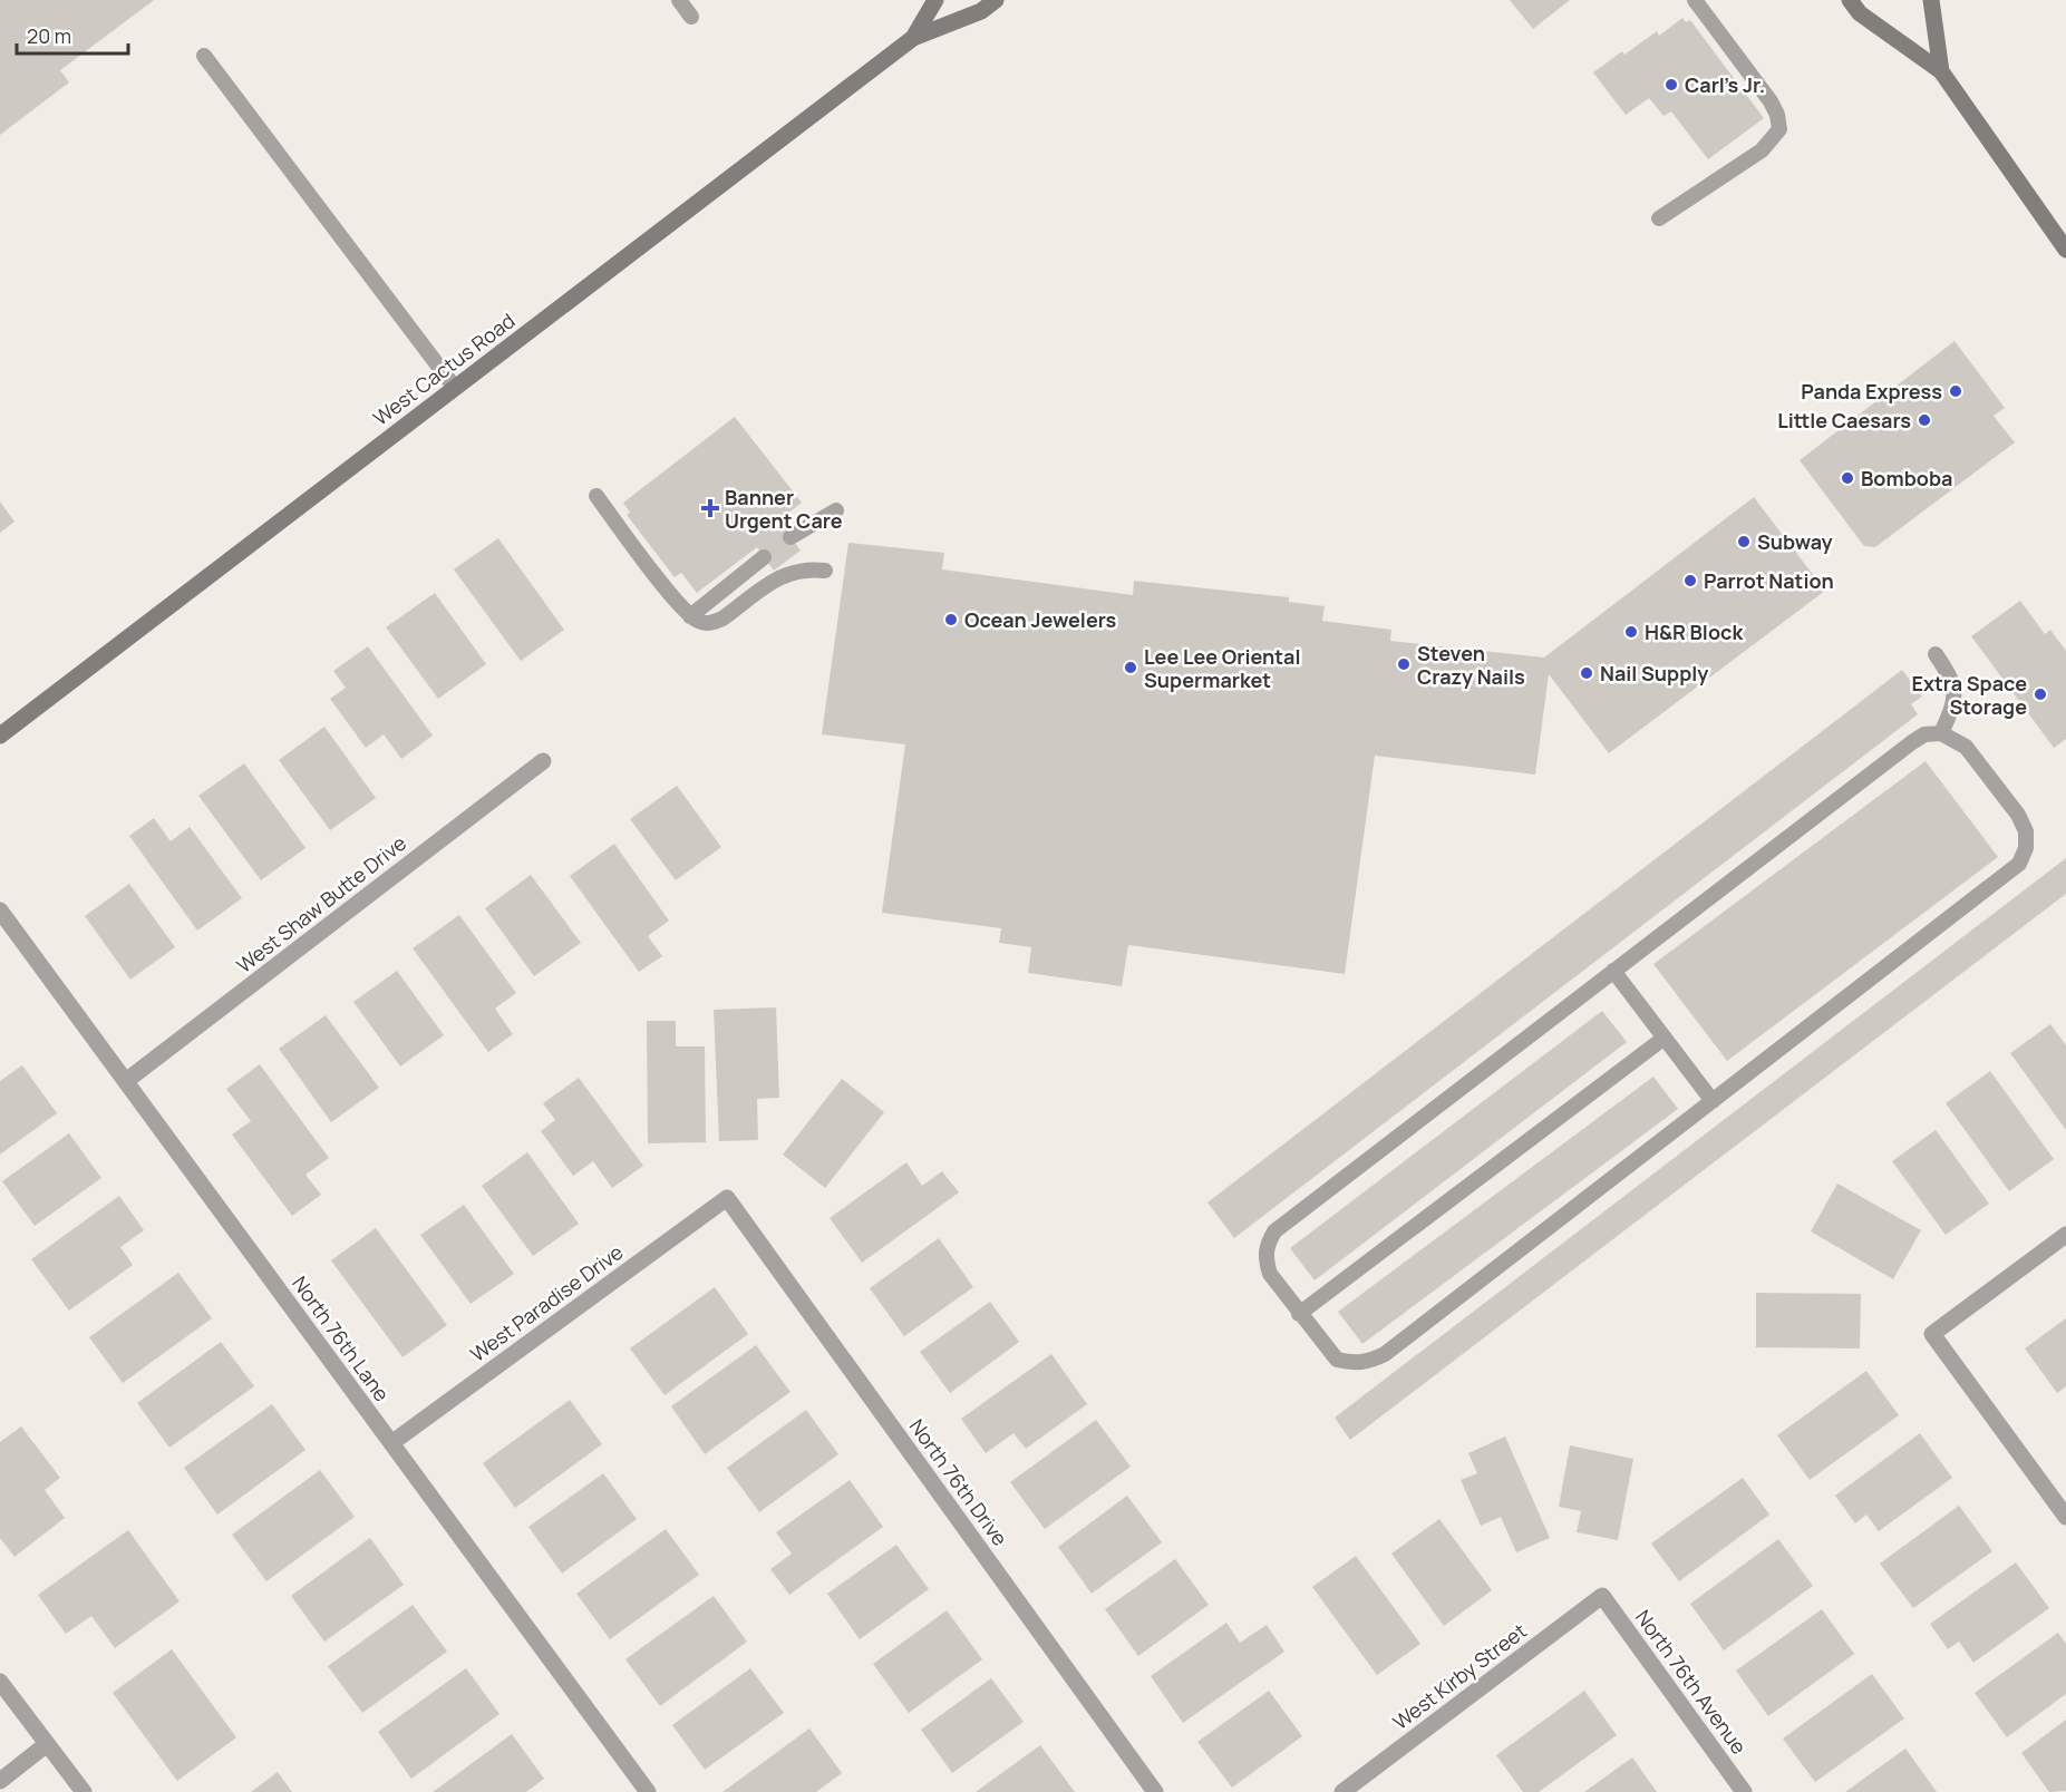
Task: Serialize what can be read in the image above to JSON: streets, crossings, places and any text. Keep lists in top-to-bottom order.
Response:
{
  "streets": {
    "main road": ["West Cactus Road"],
    "street": [
      "West Shaw Butte Drive",
      "West Paradise Drive",
      "North 76th Lane",
      "North 76th Drive",
      "West Kirby Street",
      "North 76th Avenue"
    ]
  },
  "crossings": [
    ["West Shaw Butte Drive", "North 76th Lane"],
    ["West Paradise Drive", "North 76th Lane"],
    ["West Paradise Drive", "North 76th Drive"],
    ["West Kirby Street", "North 76th Avenue"]
  ],
  "places": {
    "other": [
      "Carl's Jr.",
      "Panda Express",
      "Little Caesars",
      "Bomboba",
      "Subway",
      "Parrot Nation",
      "Ocean Jewelers",
      "H&R Block",
      "Steven Crazy Nails",
      "Lee Lee Oriental Supermarket",
      "Nail Supply",
      "Extra Space Storage"
    ],
    "health": ["Banner Urgent Care"]
  },
  "scale_bar": "20 m"
}
